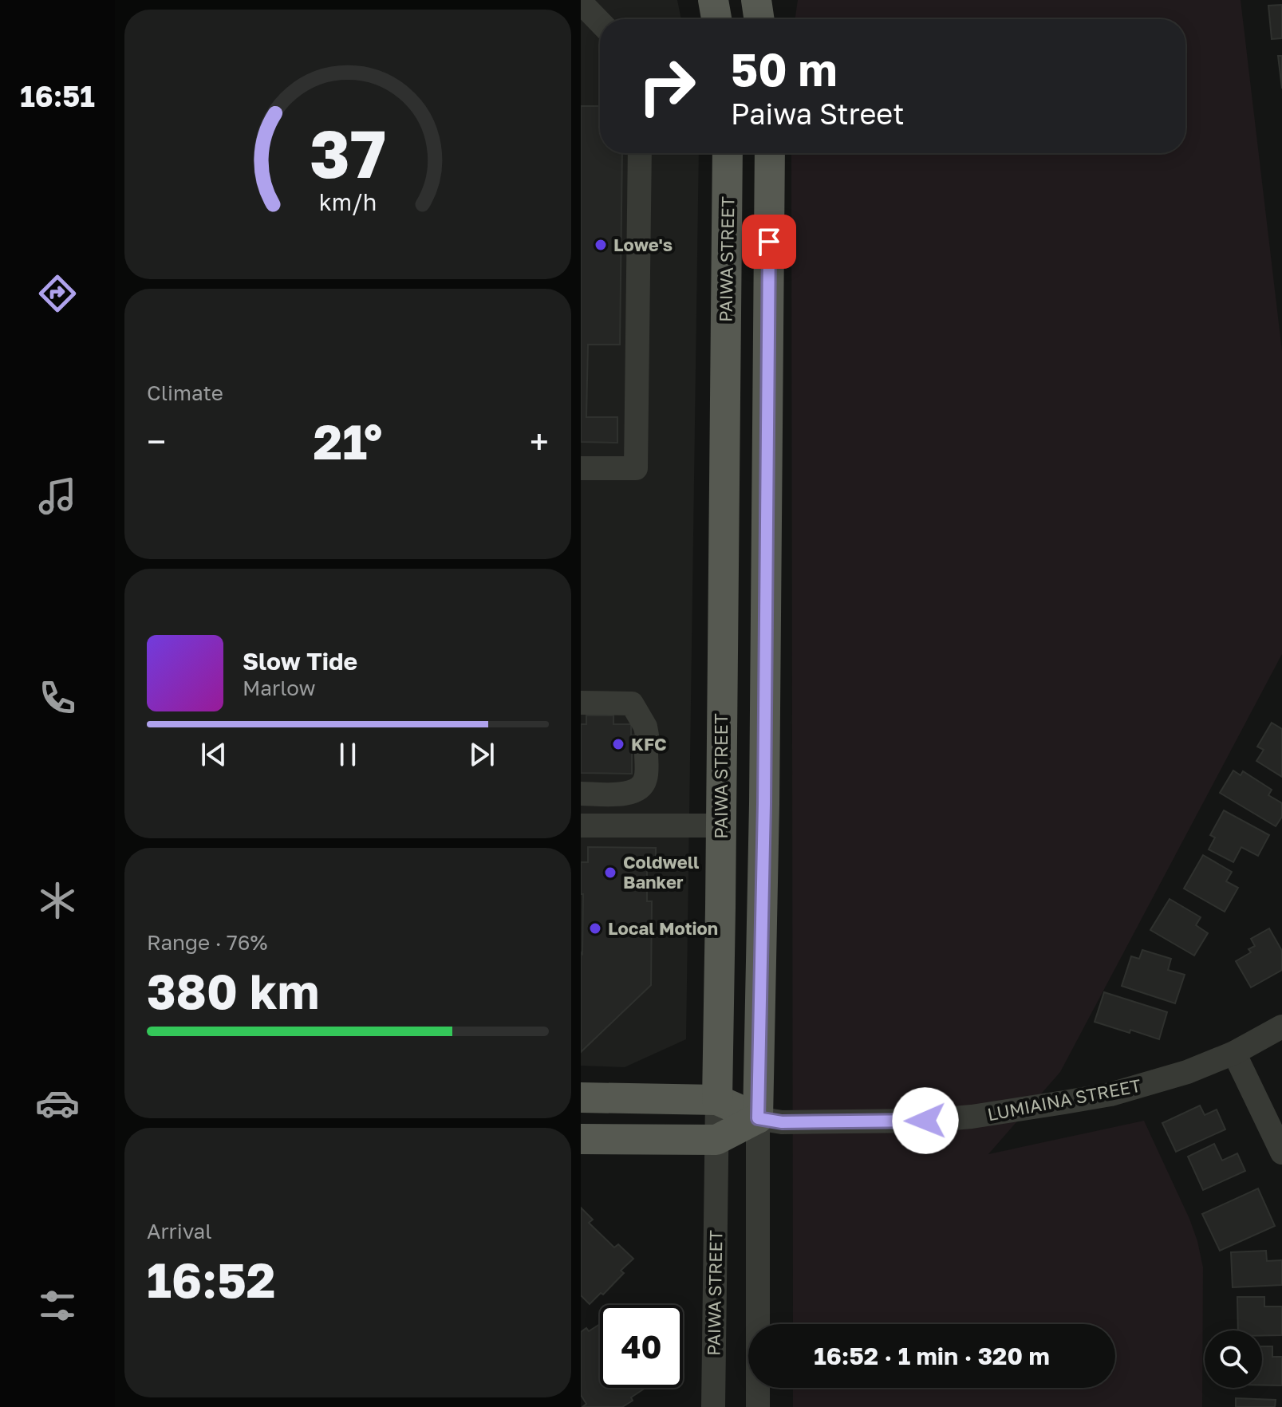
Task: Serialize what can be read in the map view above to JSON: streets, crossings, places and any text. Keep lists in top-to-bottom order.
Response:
{
  "streets": {
    "main road": ["PAIWA STREET", "LUMIAINA STREET"]
  },
  "crossings": [
    ["PAIWA STREET", "LUMIAINA STREET"]
  ],
  "places": [
    "Lowe's",
    "KFC",
    "Coldwell Banker",
    "Local Motion"
  ],
  "page": {
    "tabs": "16:51",
    "turn": ["50 m", "Paiwa Street"],
    "tile": [
      "Climate",
      ["Range · 76%", "380 km"],
      ["Arrival", "16:52"]
    ],
    "heat": ["−", "21°", "+"],
    "song": ["Slow Tide", "Marlow"],
    "limit": "40",
    "trip": "16:52 · 1 min · 320 m",
    "gauge": ["37", "km/h"]
  }
}
